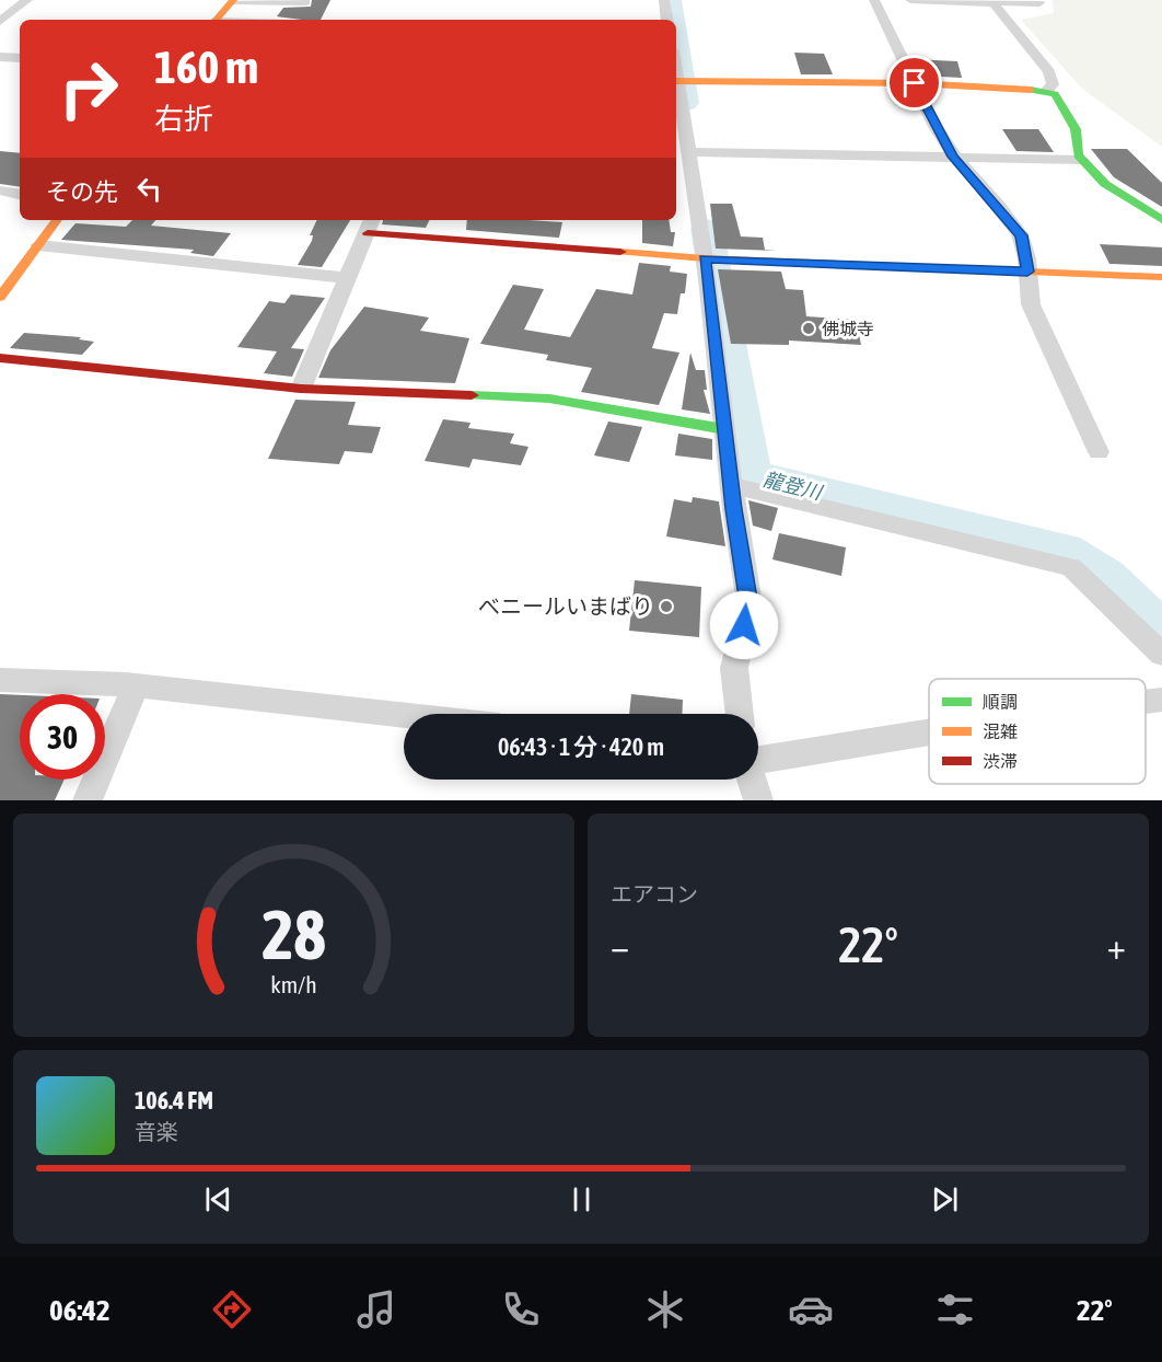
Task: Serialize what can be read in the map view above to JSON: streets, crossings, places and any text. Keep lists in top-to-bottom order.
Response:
{
  "water": ["龍登川"],
  "places": ["佛城寺", "べニールいまばり"],
  "legend": ["順調", "混雑", "渋滞"],
  "page": {
    "turn": ["160 m", "右折"],
    "then": "その先",
    "limit": "30",
    "trip": "06:43 · 1 分 · 420 m",
    "tile": "エアコン",
    "heat": ["−", "22°", "+"],
    "song": ["106.4 FM", "音楽"],
    "tabs": ["06:42", "22°"],
    "gauge": ["28", "km/h"]
  }
}
